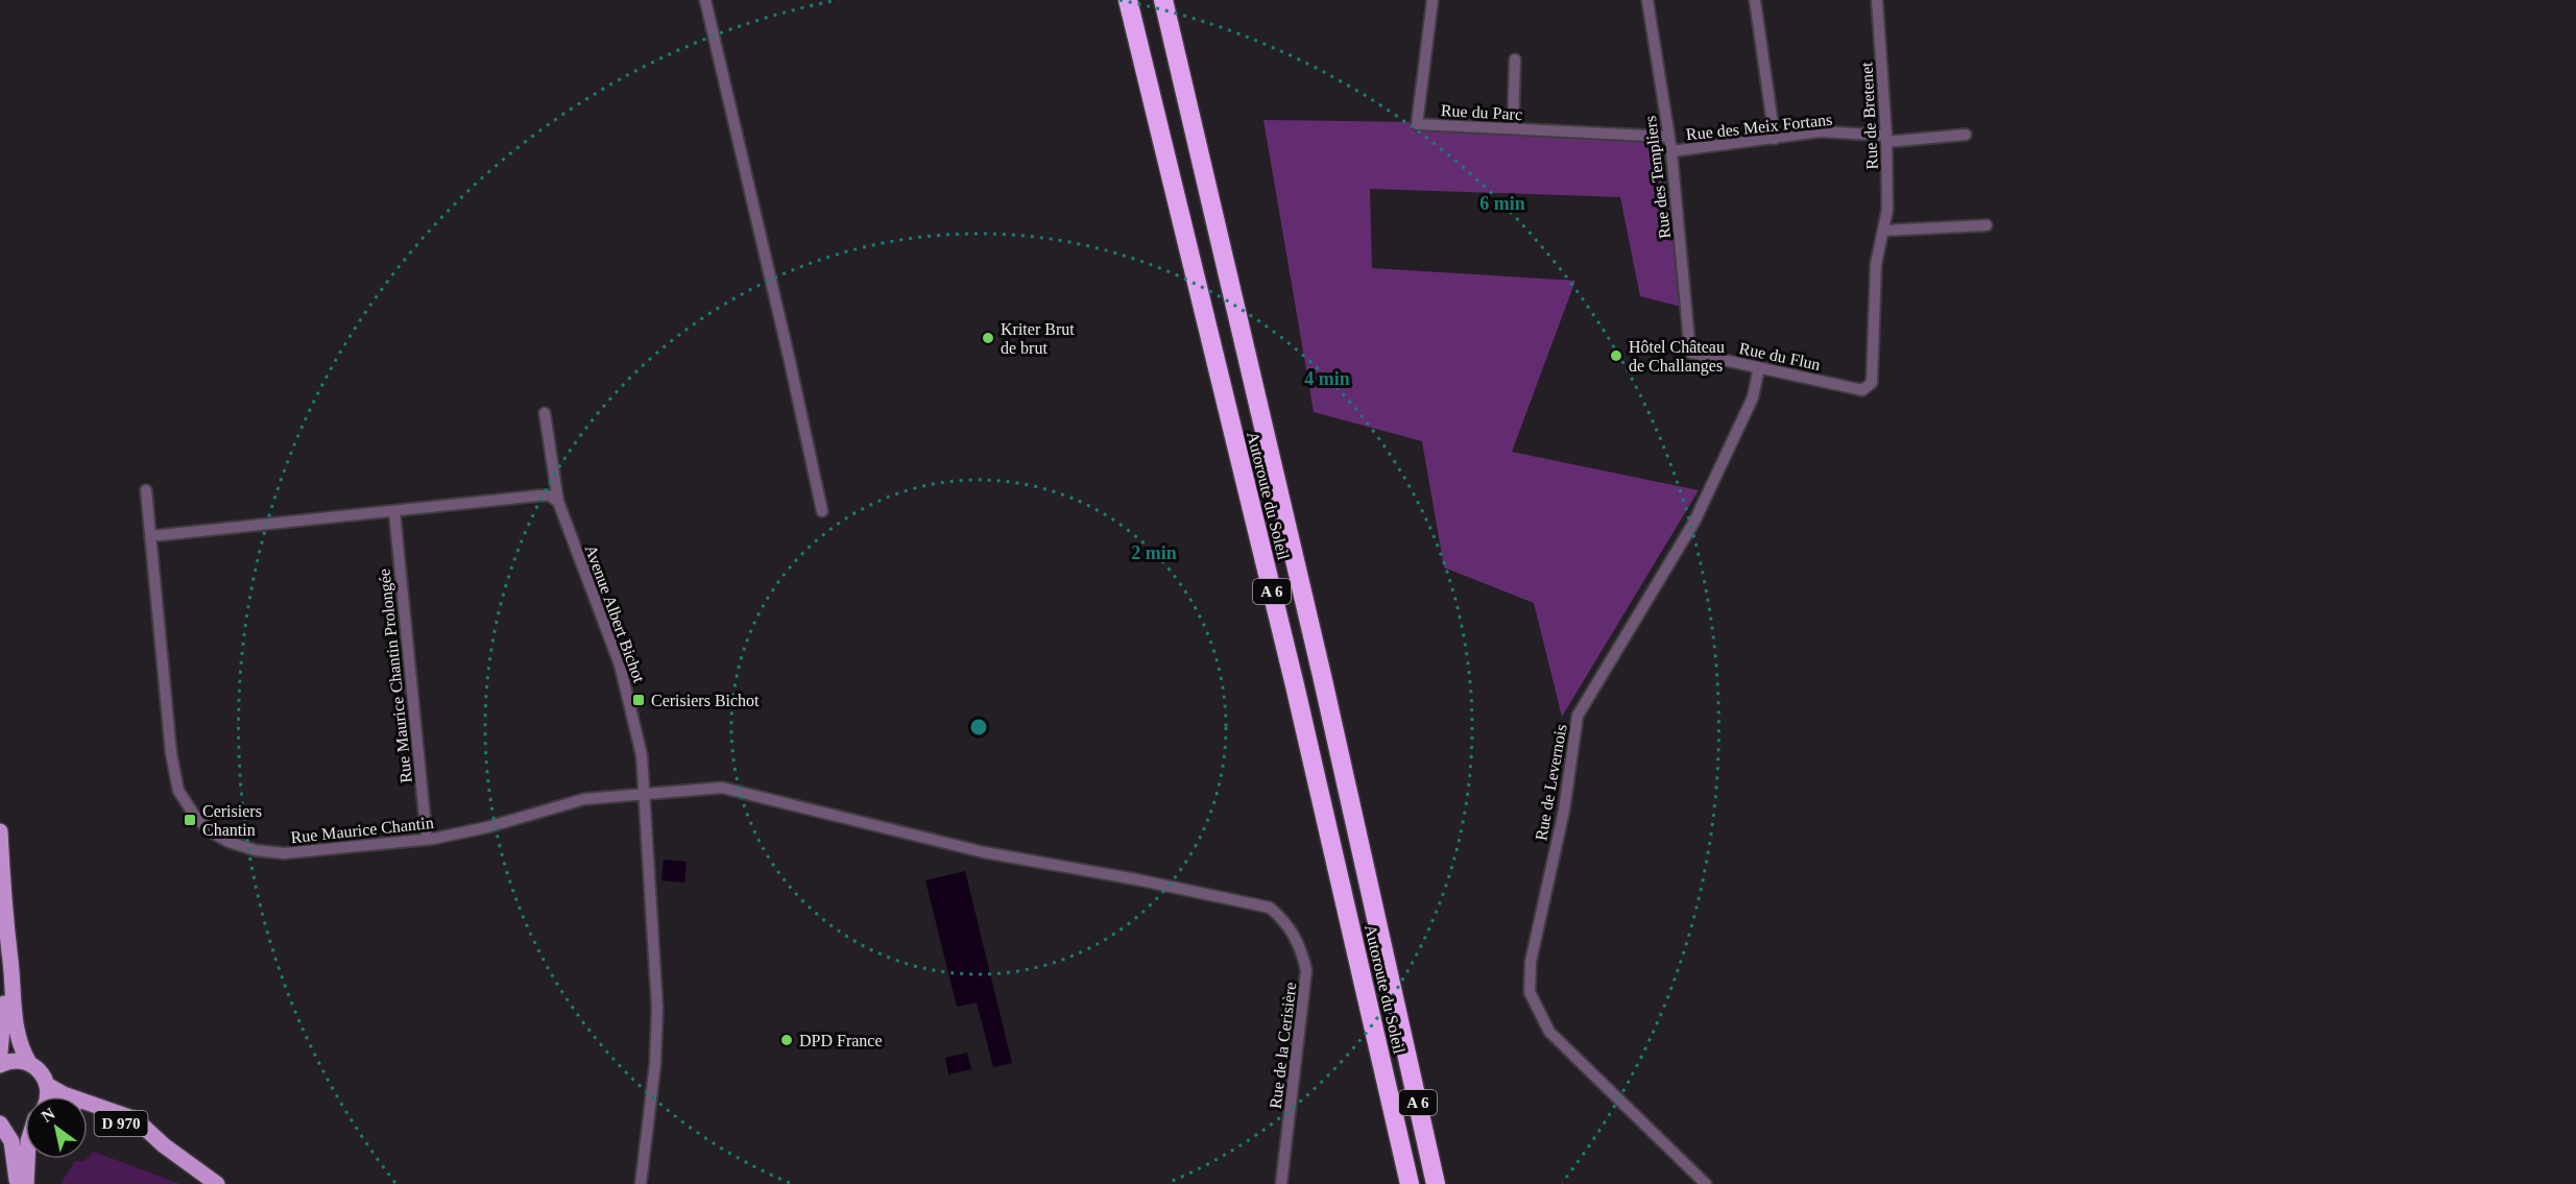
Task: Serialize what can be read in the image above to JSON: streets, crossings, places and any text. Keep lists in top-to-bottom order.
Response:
{
  "streets": {
    "highway": ["Autoroute du Soleil", "A 6"],
    "main road": ["D 970"],
    "street": [
      "Rue du Parc",
      "Rue de Bretenet",
      "Rue des Meix Fortans",
      "Rue des Templiers",
      "Rue du Flun",
      "Avenue Albert Bichot",
      "Rue Maurice Chantin Prolongée",
      "Rue de Levernois",
      "Rue Maurice Chantin",
      "Rue de la Cerisière"
    ]
  },
  "crossings": [
    ["Rue du Parc", "Rue des Templiers"],
    ["Rue de Bretenet", "Rue des Meix Fortans"],
    ["Rue de Bretenet", "Rue du Flun"],
    ["Rue des Meix Fortans", "Rue des Templiers"],
    ["Rue des Templiers", "Rue du Flun"],
    ["Rue du Flun", "Rue de Levernois"],
    ["Avenue Albert Bichot", "Rue Maurice Chantin"],
    ["Rue Maurice Chantin Prolongée", "Rue Maurice Chantin"],
    ["Rue Maurice Chantin", "Rue de la Cerisière"]
  ],
  "places": {
    "other": ["Kriter Brut de brut", "Hôtel Château de Challanges", "DPD France"],
    "transit": ["Cerisiers Bichot", "Cerisiers Chantin"]
  },
  "north": "top left",
  "rings": ["6 min", "4 min", "2 min"]
}
